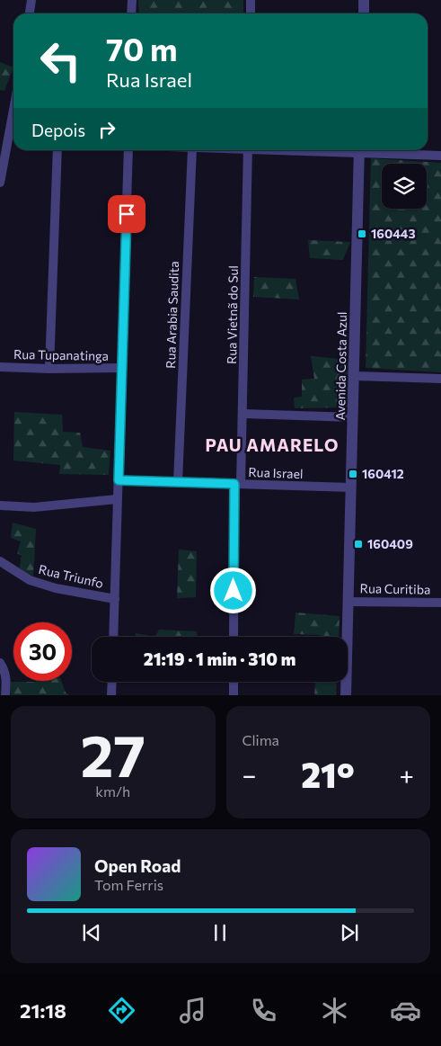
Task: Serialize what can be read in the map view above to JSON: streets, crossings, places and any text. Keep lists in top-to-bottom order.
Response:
{
  "streets": {
    "street": [
      "Rua Arabia Saudita",
      "Rua Vietnã do Sul",
      "Rua Tupanatinga",
      "Avenida Costa Azul",
      "Rua Israel",
      "Rua Triunfo",
      "Rua Curitiba"
    ]
  },
  "crossings": [
    ["Rua Arabia Saudita", "Rua Israel"],
    ["Rua Vietnã do Sul", "Rua Israel"],
    ["Avenida Costa Azul", "Rua Israel"],
    ["Avenida Costa Azul", "Rua Curitiba"]
  ],
  "districts": ["PAU AMARELO"],
  "places": {
    "transit": ["160443", "160412", "160409"]
  },
  "page": {
    "turn": ["70 m", "Rua Israel"],
    "then": "Depois",
    "limit": "30",
    "trip": "21:19 · 1 min · 310 m",
    "tile": [
      ["27", "km/h"],
      "Clima"
    ],
    "heat": ["−", "21°", "+"],
    "song": ["Open Road", "Tom Ferris"],
    "tabs": "21:18"
  }
}
